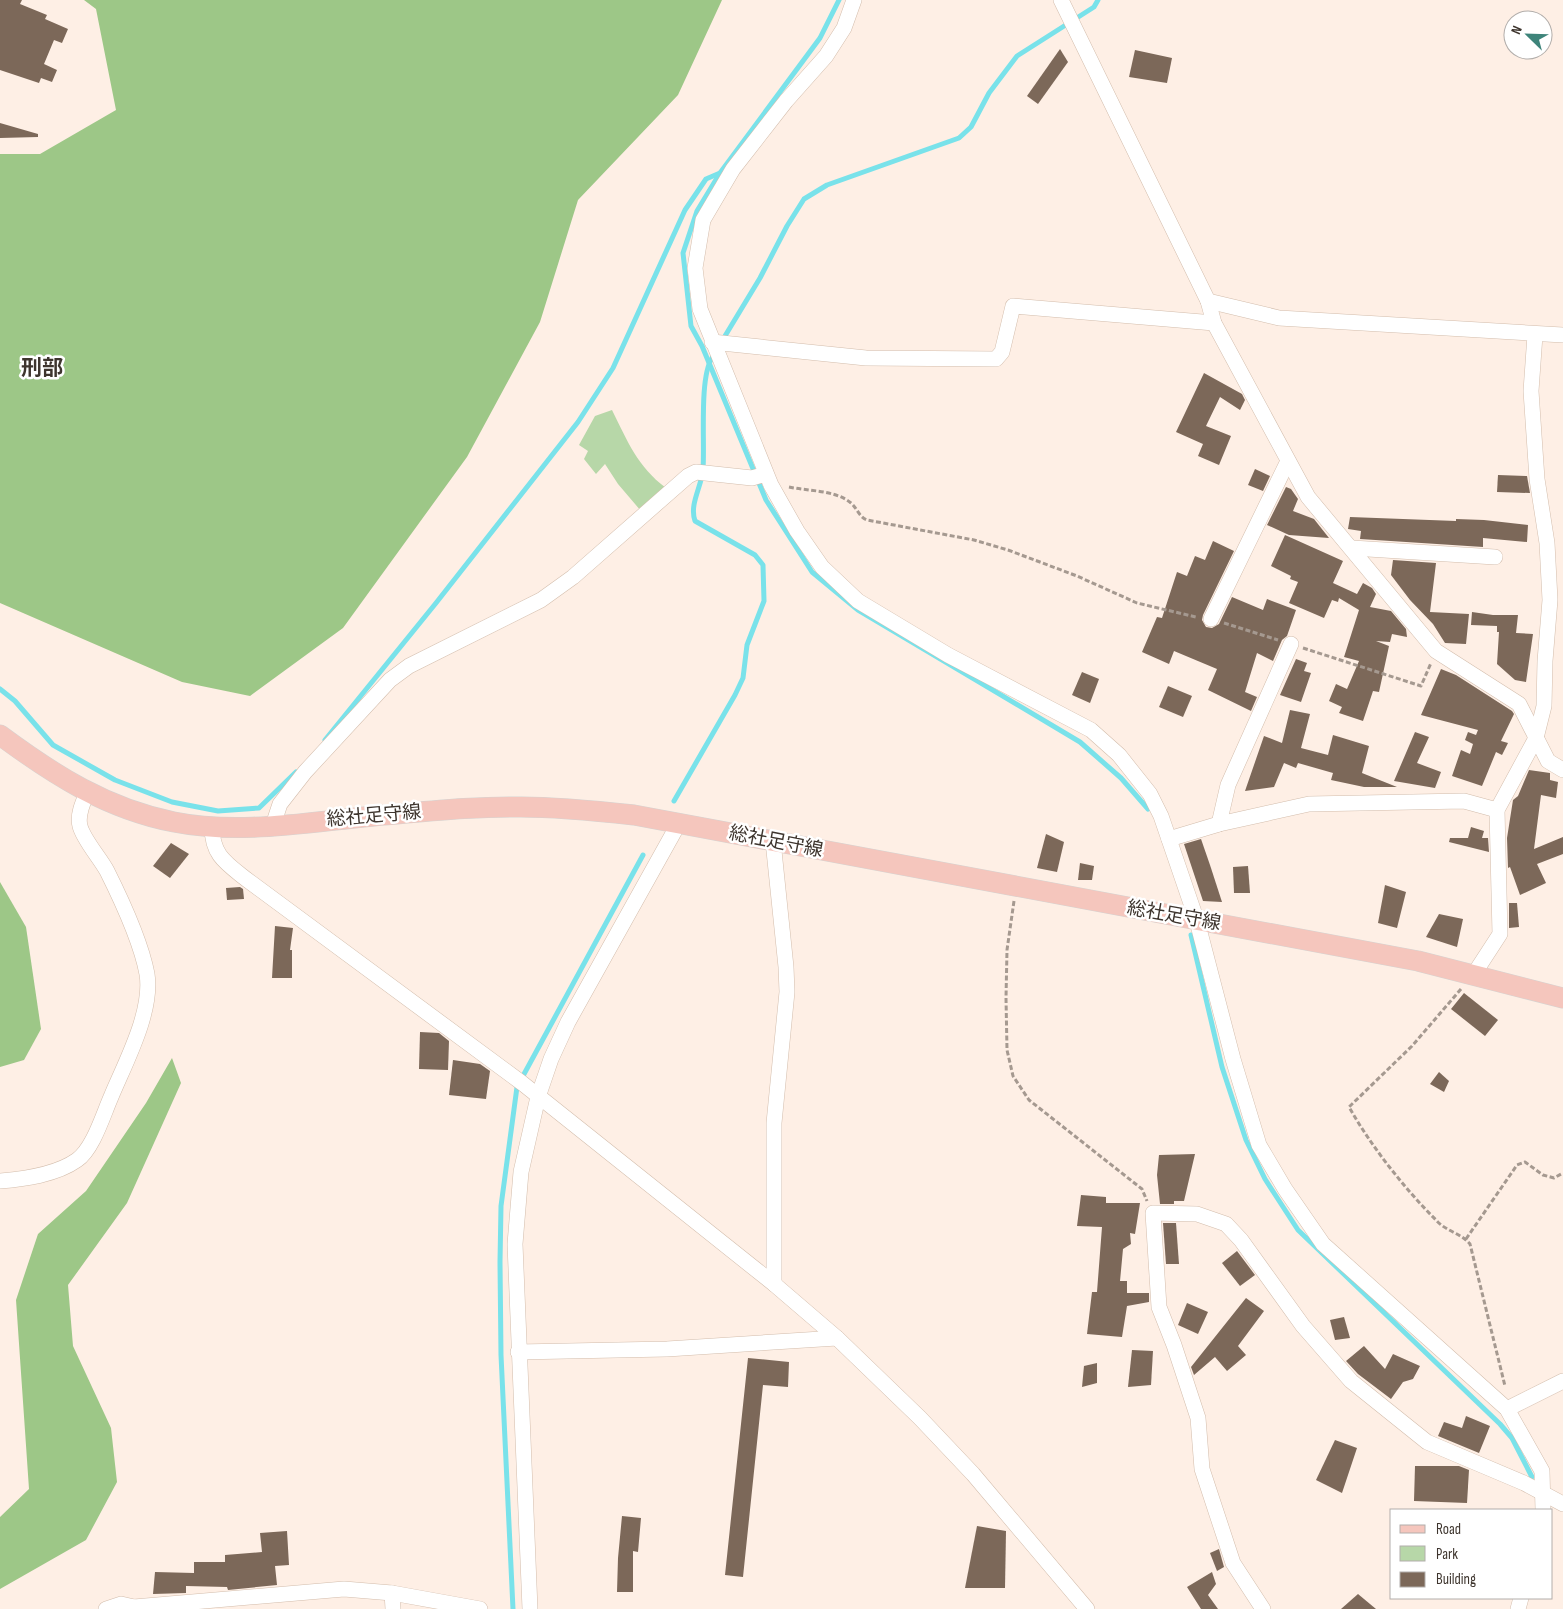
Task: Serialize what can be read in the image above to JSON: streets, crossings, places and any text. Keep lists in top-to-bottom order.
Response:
{
  "streets": {
    "main road": ["総社足守線"]
  },
  "districts": ["刑部"],
  "legend": ["Road", "Park", "Building"],
  "north": "top left"
}
